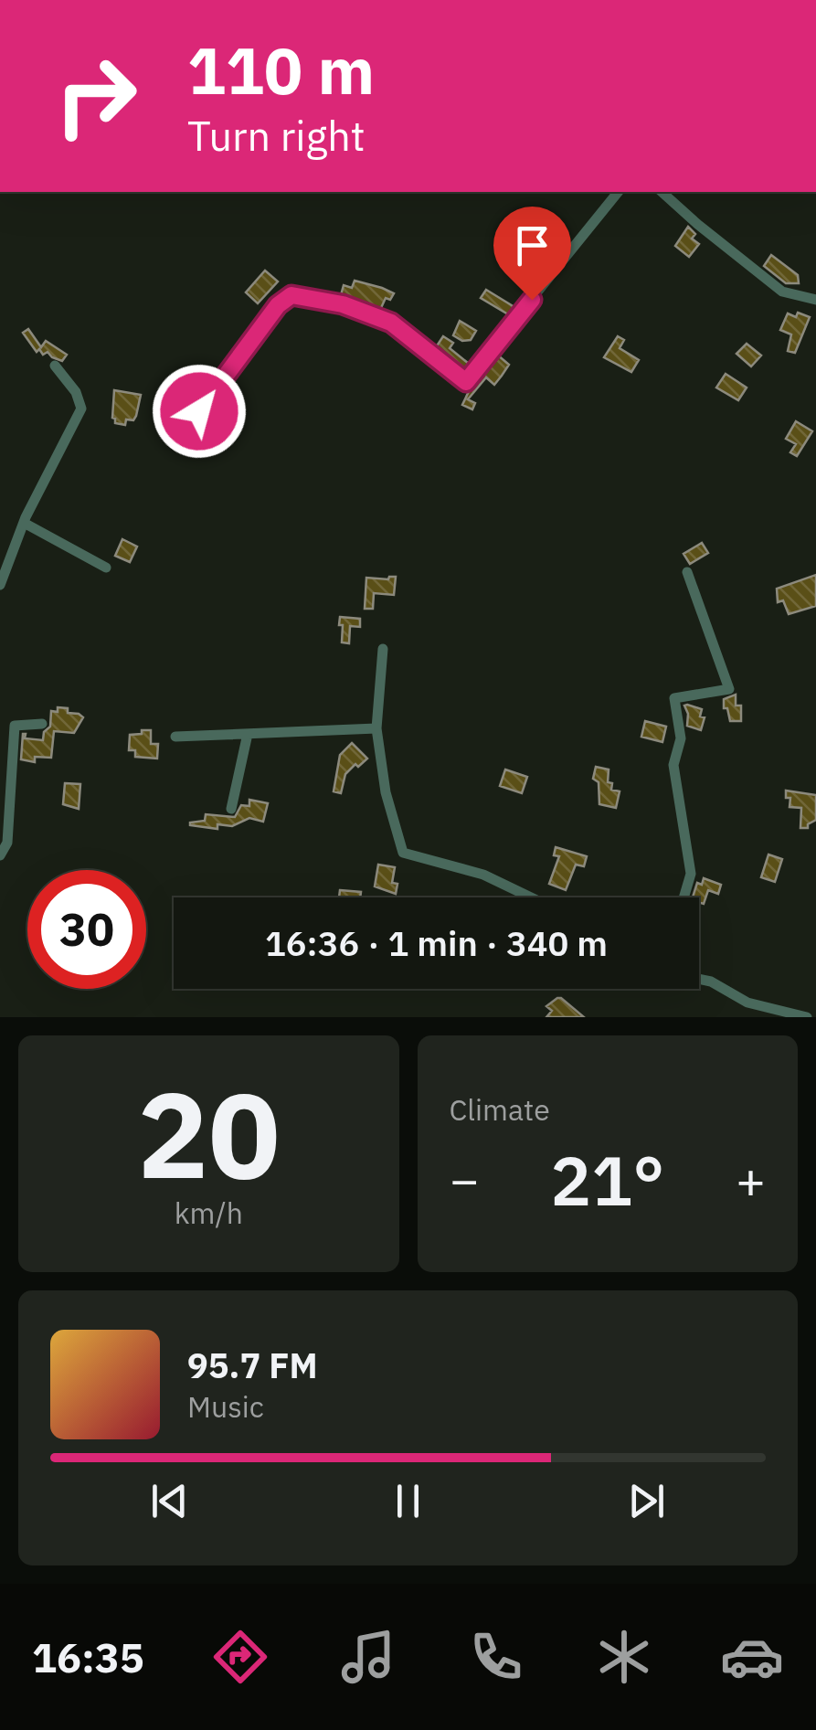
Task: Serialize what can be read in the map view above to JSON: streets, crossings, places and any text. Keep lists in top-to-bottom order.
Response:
{
  "page": {
    "turn": ["110 m", "Turn right"],
    "limit": "30",
    "trip": "16:36 · 1 min · 340 m",
    "tile": [
      ["20", "km/h"],
      "Climate"
    ],
    "heat": ["−", "21°", "+"],
    "song": ["95.7 FM", "Music"],
    "tabs": "16:35"
  }
}
